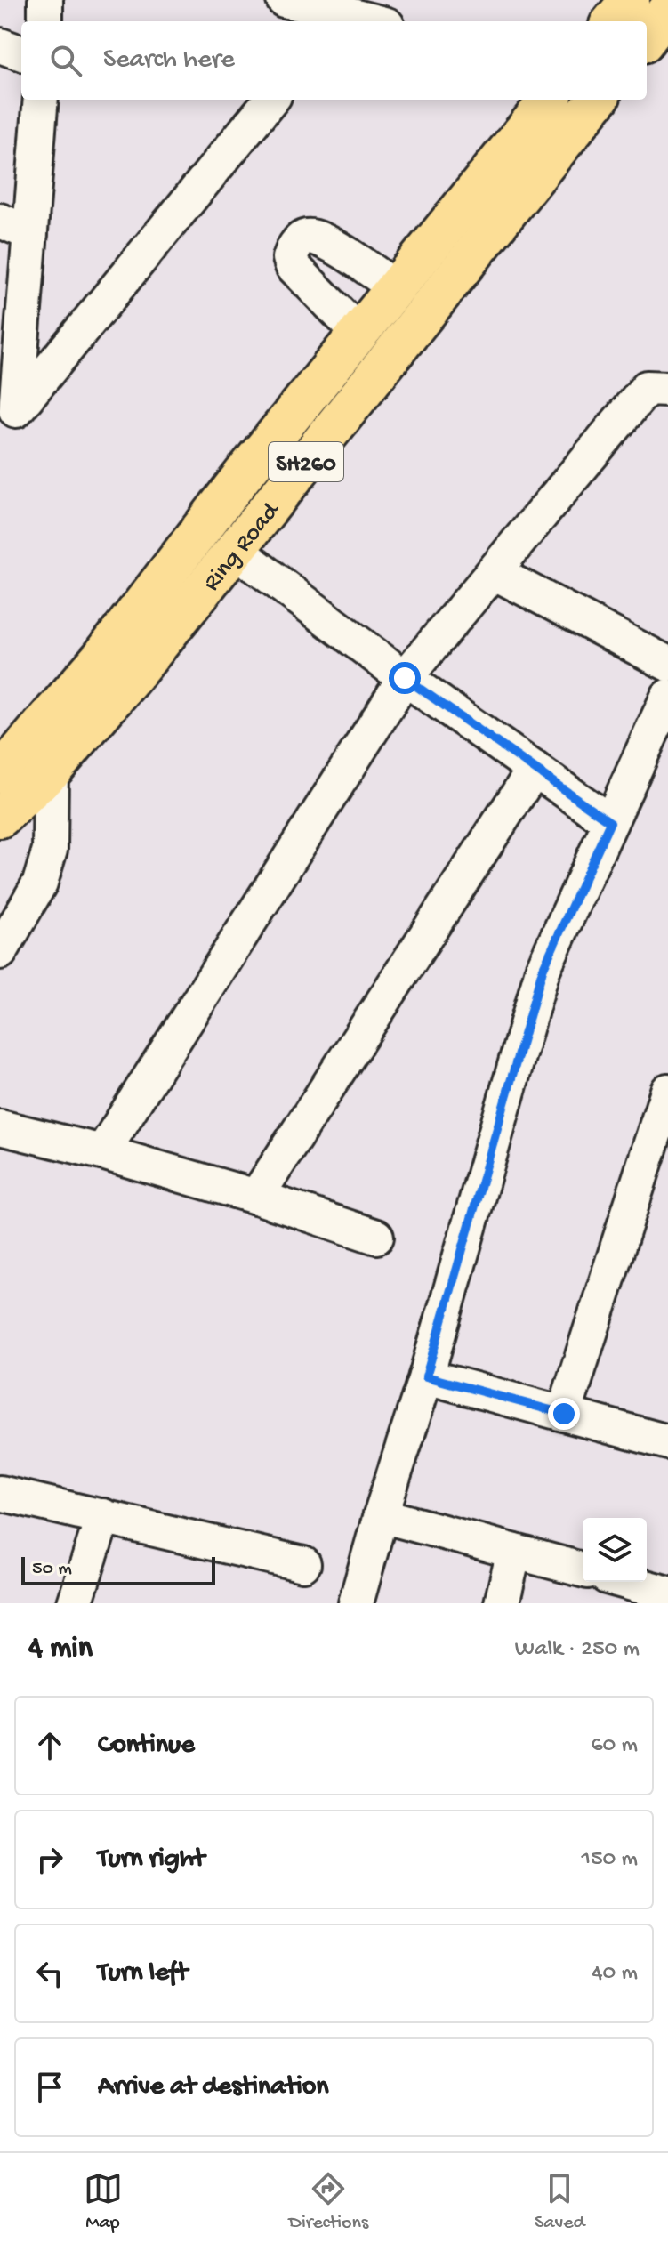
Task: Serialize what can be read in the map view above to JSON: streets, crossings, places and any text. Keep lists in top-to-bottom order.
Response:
{
  "streets": {
    "highway": ["SH260", "Ring Road"]
  },
  "scale_bar": "50 m",
  "page": {
    "search": "Search here",
    "scale": "50 m",
    "heading": ["4 min", "Walk · 250 m"],
    "list": [
      ["Continue", "60 m"],
      ["Turn right", "150 m"],
      ["Turn left", "40 m"],
      "Arrive at destination"
    ],
    "nav": ["Map", "Directions", "Saved"]
  }
}
